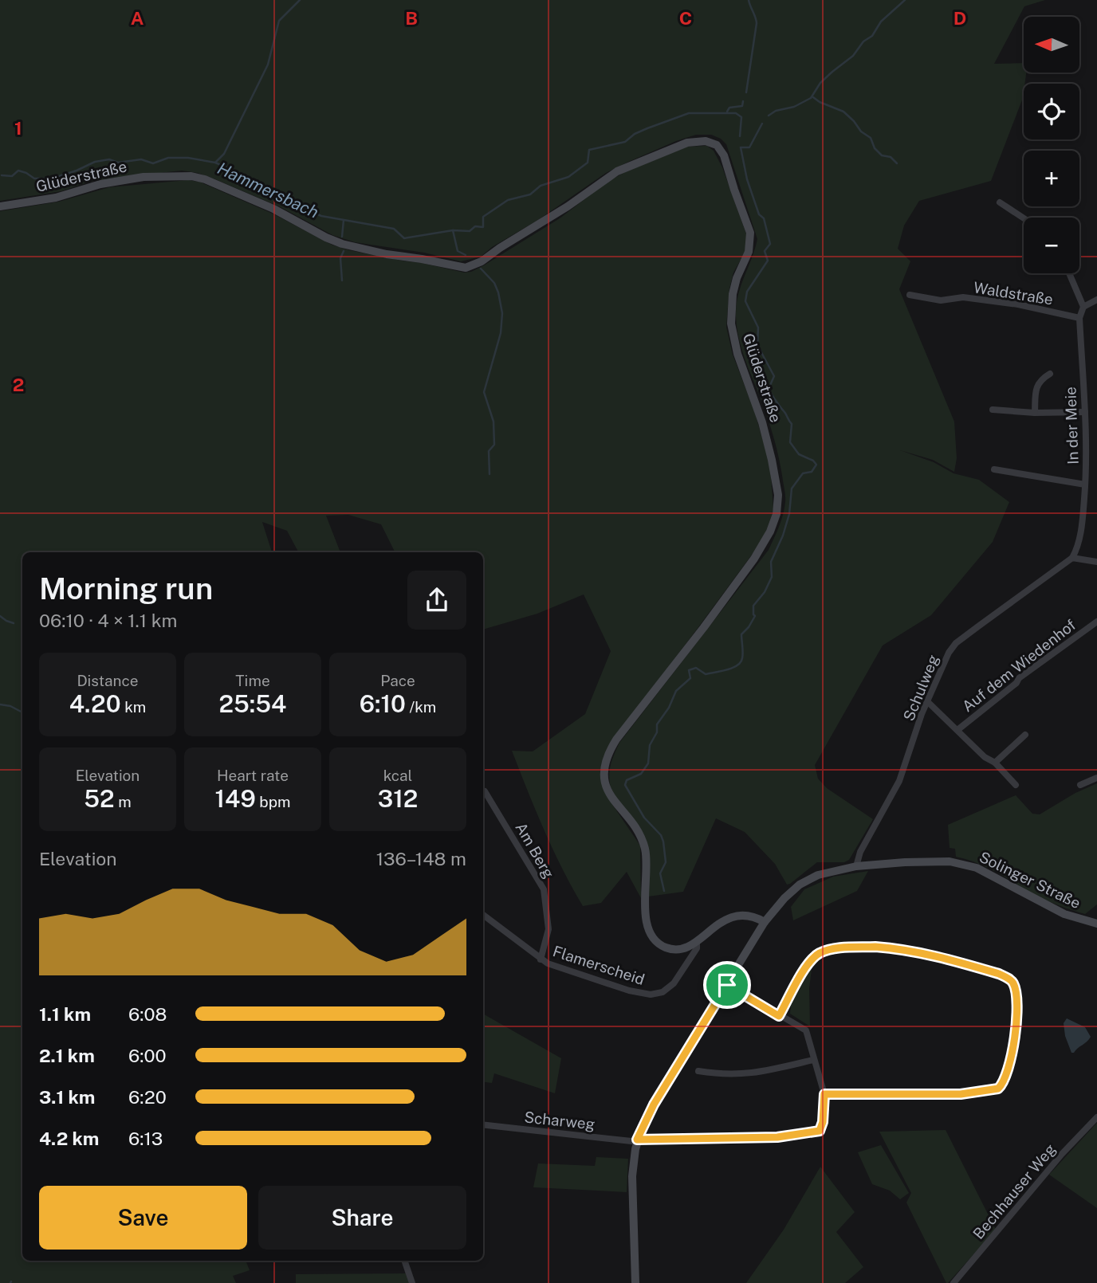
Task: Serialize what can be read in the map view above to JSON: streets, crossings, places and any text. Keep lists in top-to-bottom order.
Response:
{
  "streets": {
    "main road": ["Glüderstraße", "Solinger Straße"],
    "street": [
      "Waldstraße",
      "In der Meie",
      "Auf dem Wiedenhof",
      "Schulweg",
      "Am Berg",
      "Flamerscheid",
      "Scharweg",
      "Bechhauser Weg"
    ]
  },
  "crossings": [
    ["Glüderstraße", "Solinger Straße"],
    ["Glüderstraße", "Flamerscheid"],
    ["Waldstraße", "In der Meie"],
    ["In der Meie", "Schulweg"],
    ["Schulweg", "Solinger Straße"],
    ["Am Berg", "Flamerscheid"],
    ["Solinger Straße", "Scharweg"]
  ],
  "water": ["Hammersbach"],
  "north": "left",
  "page": {
    "map_buttons": ["+", "−"],
    "heading": ["Morning run", "06:10 · 4 × 1.1 km"],
    "stats": [
      ["Distance", "4.20 km"],
      ["Time", "25:54"],
      ["Pace", "6:10 /km"],
      ["Elevation", "52 m"],
      ["Heart rate", "149 bpm"],
      ["kcal", "312"]
    ],
    "chart": ["Elevation", "136–148 m"],
    "list": [
      {
        "name": "1.1 km",
        "note": "6:08"
      },
      {
        "name": "2.1 km",
        "note": "6:00"
      },
      {
        "name": "3.1 km",
        "note": "6:20"
      },
      {
        "name": "4.2 km",
        "note": "6:13"
      }
    ],
    "buttons": ["Save", "Share"]
  },
  "grid": {
    "columns": [
      "A",
      "B",
      "C",
      "D"
    ],
    "rows": ["1", "2"]
  }
}
